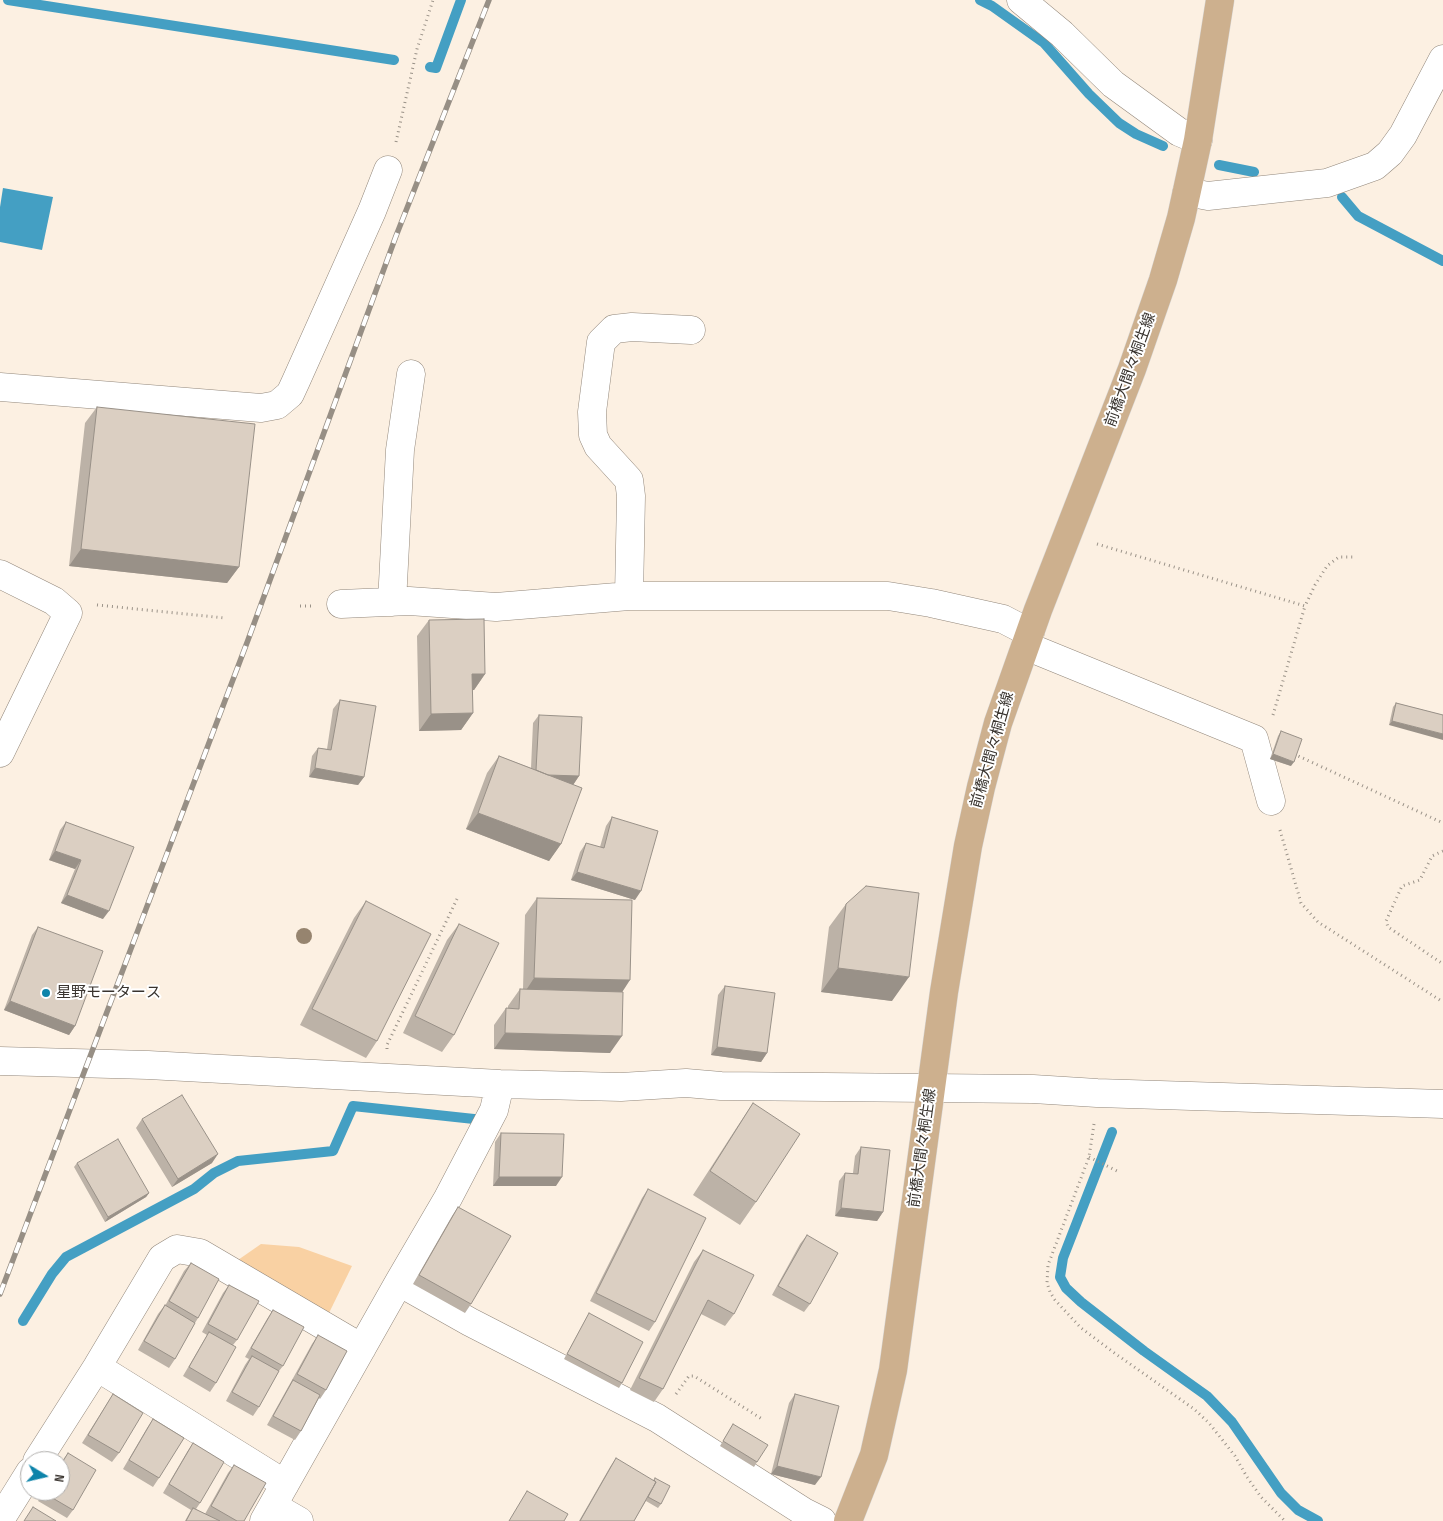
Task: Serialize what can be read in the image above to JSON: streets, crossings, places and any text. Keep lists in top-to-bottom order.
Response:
{
  "streets": {
    "main road": ["前橋大間々桐生線"]
  },
  "places": ["星野モータース"],
  "north": "right"
}
